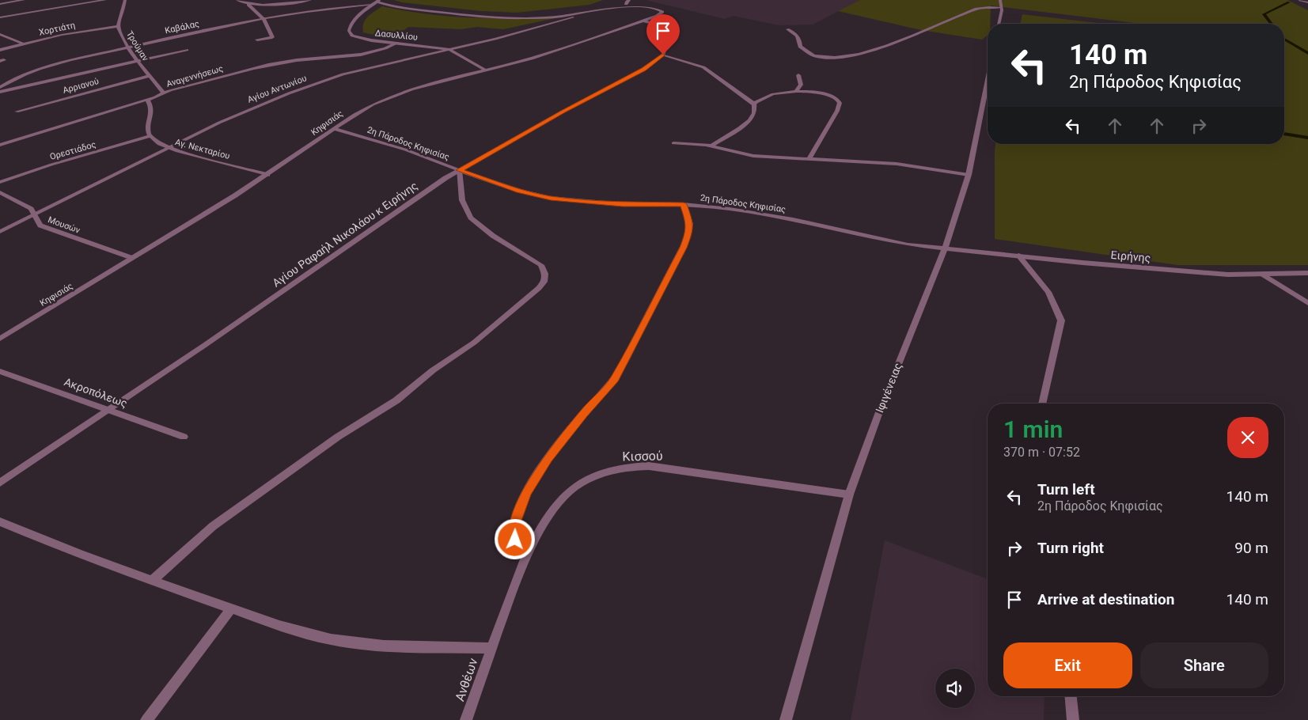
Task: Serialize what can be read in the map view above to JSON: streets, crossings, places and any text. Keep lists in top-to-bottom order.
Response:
{
  "streets": {
    "street": [
      "Καβάλας",
      "Χορτιάτη",
      "Δασυλλίου",
      "Τρούμαν",
      "Αναγεννήσεως",
      "Αρριανού",
      "Αγίου Αντωνίου",
      "Κηφισιάς",
      "2η Πάροδος Κηφισίας",
      "Αγ. Νεκταρίου",
      "Ορεστιάδος",
      "Μουσών",
      "Αγίου Ραφαήλ Νικολάου κ Ειρήνης",
      "Ειρήνης",
      "Ιφιγένειας",
      "Ακροπόλεως",
      "Κισσού",
      "Ανθέων"
    ]
  },
  "crossings": [
    ["Καβάλας", "Δασυλλίου"],
    ["Καβάλας", "Τρούμαν"],
    ["Χορτιάτη", "Τρούμαν"],
    ["Δασυλλίου", "Αναγεννήσεως"],
    ["Δασυλλίου", "Αγίου Αντωνίου"],
    ["Δασυλλίου", "Κηφισιάς"],
    ["Τρούμαν", "Αναγεννήσεως"],
    ["Τρούμαν", "Αρριανού"],
    ["Αγίου Αντωνίου", "Αγ. Νεκταρίου"],
    ["Αγίου Αντωνίου", "Μουσών"],
    ["Κηφισιάς", "2η Πάροδος Κηφισίας"],
    ["Κηφισιάς", "Αγ. Νεκταρίου"],
    ["Κηφισιάς", "Μουσών"],
    ["Κηφισιάς", "Αγίου Ραφαήλ Νικολάου κ Ειρήνης"],
    ["2η Πάροδος Κηφισίας", "Αγίου Ραφαήλ Νικολάου κ Ειρήνης"],
    ["2η Πάροδος Κηφισίας", "Ειρήνης"],
    ["2η Πάροδος Κηφισίας", "Ιφιγένειας"],
    ["Αγ. Νεκταρίου", "Ορεστιάδος"],
    ["Αγίου Ραφαήλ Νικολάου κ Ειρήνης", "Ακροπόλεως"],
    ["Ειρήνης", "Ιφιγένειας"],
    ["Ιφιγένειας", "Κισσού"],
    ["Κισσού", "Ανθέων"]
  ],
  "page": {
    "turn": ["140 m", "2η Πάροδος Κηφισίας"],
    "heading": ["1 min", "370 m · 07:52"],
    "list": [
      {
        "name": "Turn left",
        "note": "2η Πάροδος Κηφισίας",
        "value": "140 m"
      },
      {
        "name": "Turn right",
        "value": "90 m"
      },
      {
        "name": "Arrive at destination",
        "value": "140 m"
      }
    ],
    "buttons": ["Exit", "Share"]
  }
}
